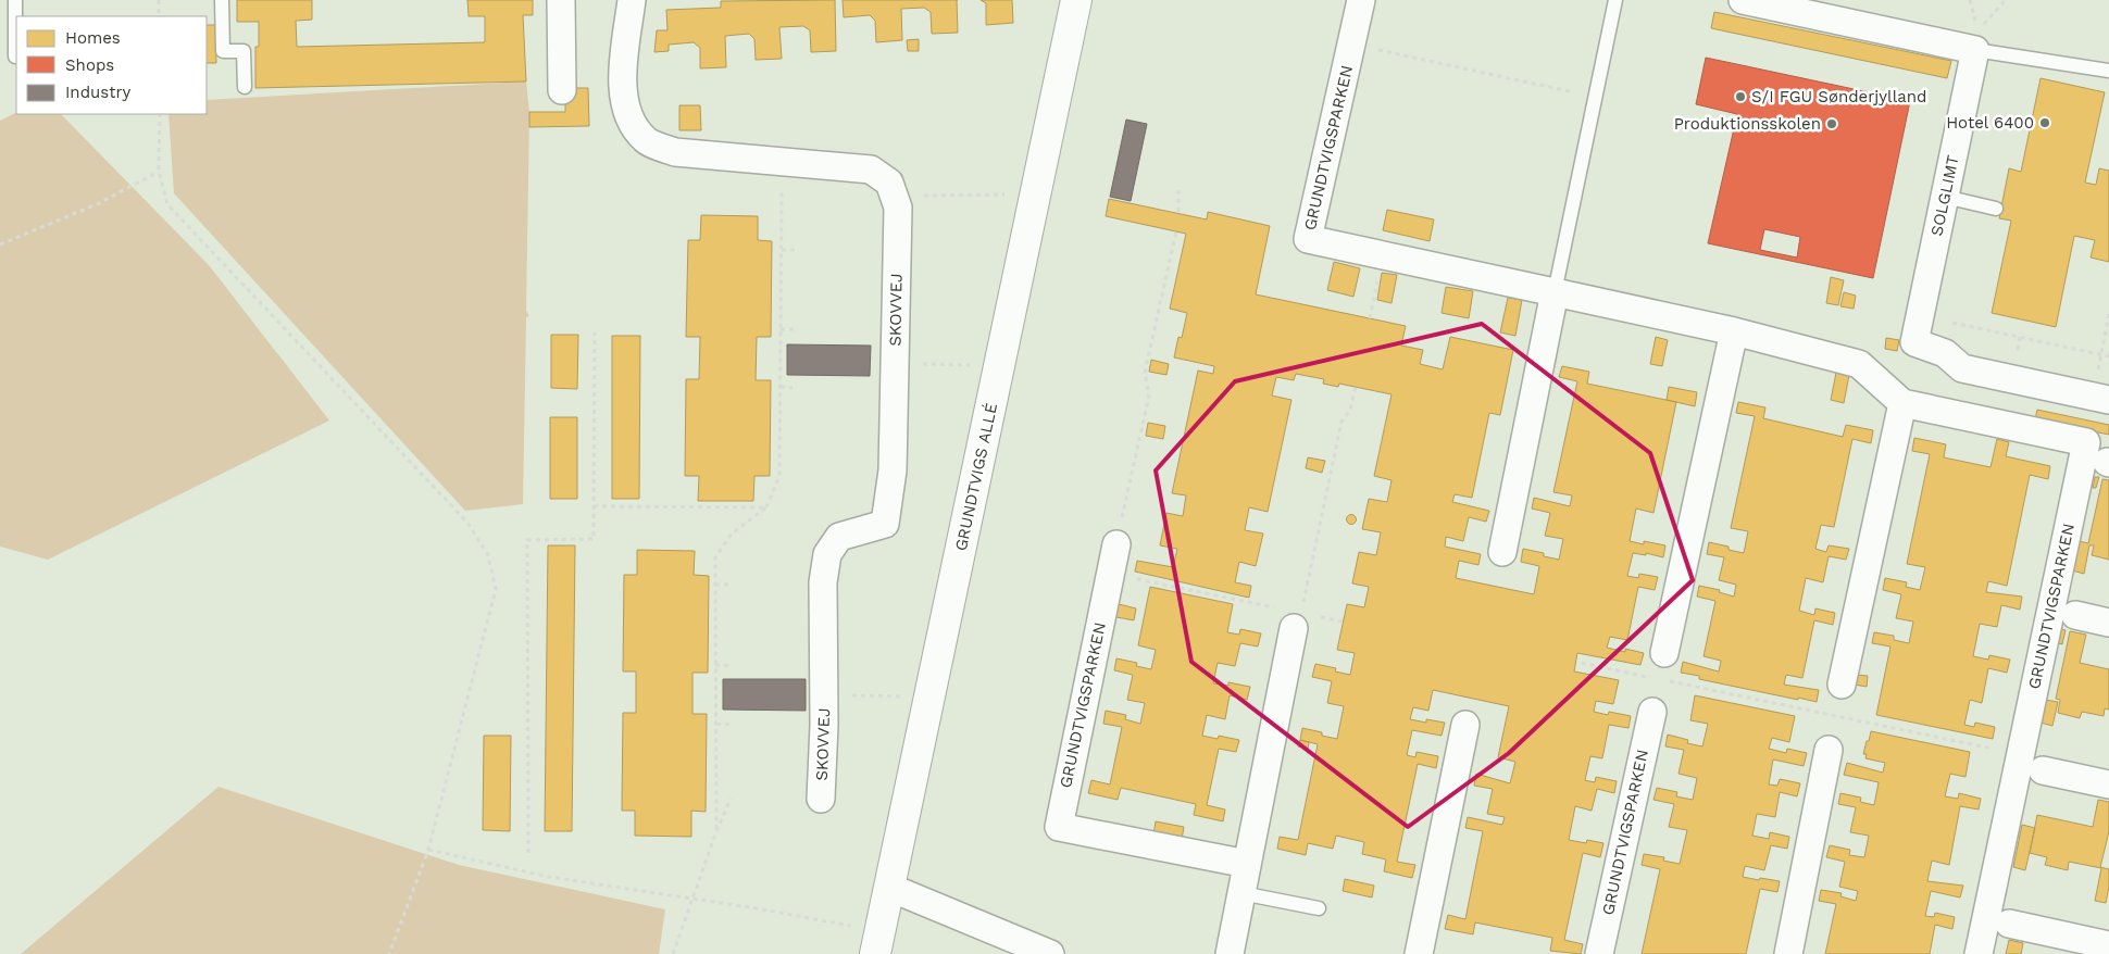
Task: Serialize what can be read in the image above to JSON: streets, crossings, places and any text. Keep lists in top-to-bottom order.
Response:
{
  "streets": {
    "street": [
      "GRUNDTVIGSPARKEN",
      "SOLGLIMT",
      "SKOVVEJ",
      "GRUNDTVIGS ALLÉ"
    ]
  },
  "places": ["S/I FGU Sønderjylland", "Hotel 6400", "Produktionsskolen"],
  "legend": ["Homes", "Shops", "Industry"]
}
